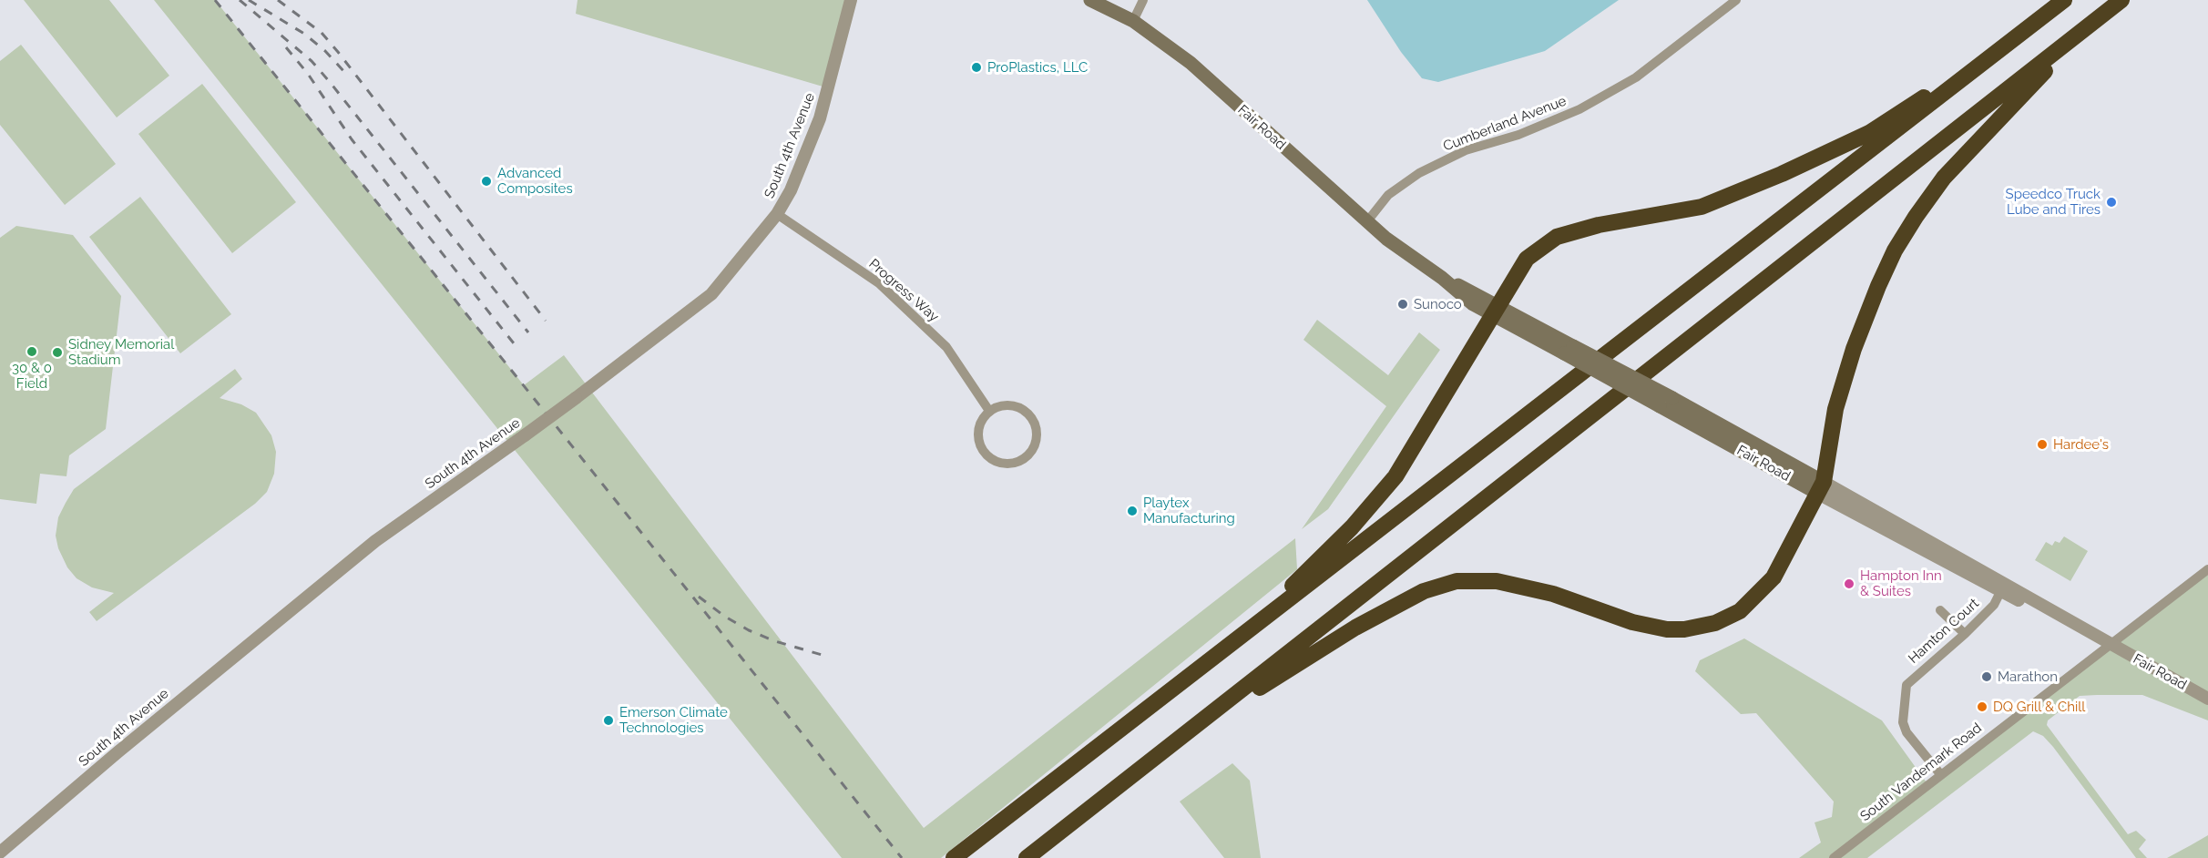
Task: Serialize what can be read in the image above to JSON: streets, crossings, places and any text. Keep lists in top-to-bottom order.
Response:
{
  "streets": {
    "main road": ["Fair Road"],
    "street": [
      "Cumberland Avenue",
      "South 4th Avenue",
      "Progress Way",
      "Hamton Court",
      "South Vandemark Road"
    ]
  },
  "crossings": [
    ["Cumberland Avenue", "Fair Road"],
    ["Fair Road", "Hamton Court"],
    ["Fair Road", "South Vandemark Road"],
    ["South 4th Avenue", "Progress Way"],
    ["Hamton Court", "South Vandemark Road"]
  ],
  "places": [
    "ProPlastics, LLC",
    "Advanced Composites",
    "Speedco Truck Lube and Tires",
    "Sunoco",
    "30 & 0 Field",
    "Sidney Memorial Stadium",
    "Hardee's",
    "Playtex Manufacturing",
    "Hampton Inn & Suites",
    "Marathon",
    "DQ Grill & Chill",
    "Emerson Climate Technologies"
  ]
}
